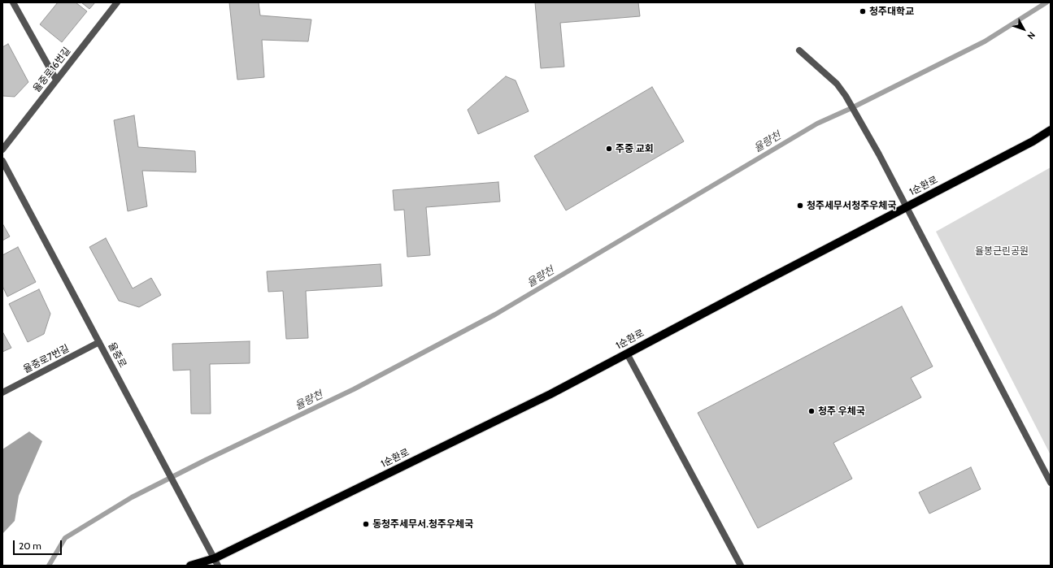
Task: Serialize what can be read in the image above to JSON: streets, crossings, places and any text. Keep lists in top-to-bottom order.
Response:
{
  "streets": {
    "main road": ["1순환로"],
    "street": ["율중로16번길", "율중로", "율중로7번길"]
  },
  "crossings": [
    ["1순환로", "율중로"],
    ["율중로", "율중로7번길"]
  ],
  "water": ["율량천"],
  "parks": ["율봉근린공원"],
  "places": [
    "청주대학교",
    "주중 교회",
    "청주세무서청주우체국",
    "청주 우체국",
    "동청주세무서.청주우체국"
  ],
  "scale_bar": "20 m",
  "north": "bottom right"
}
